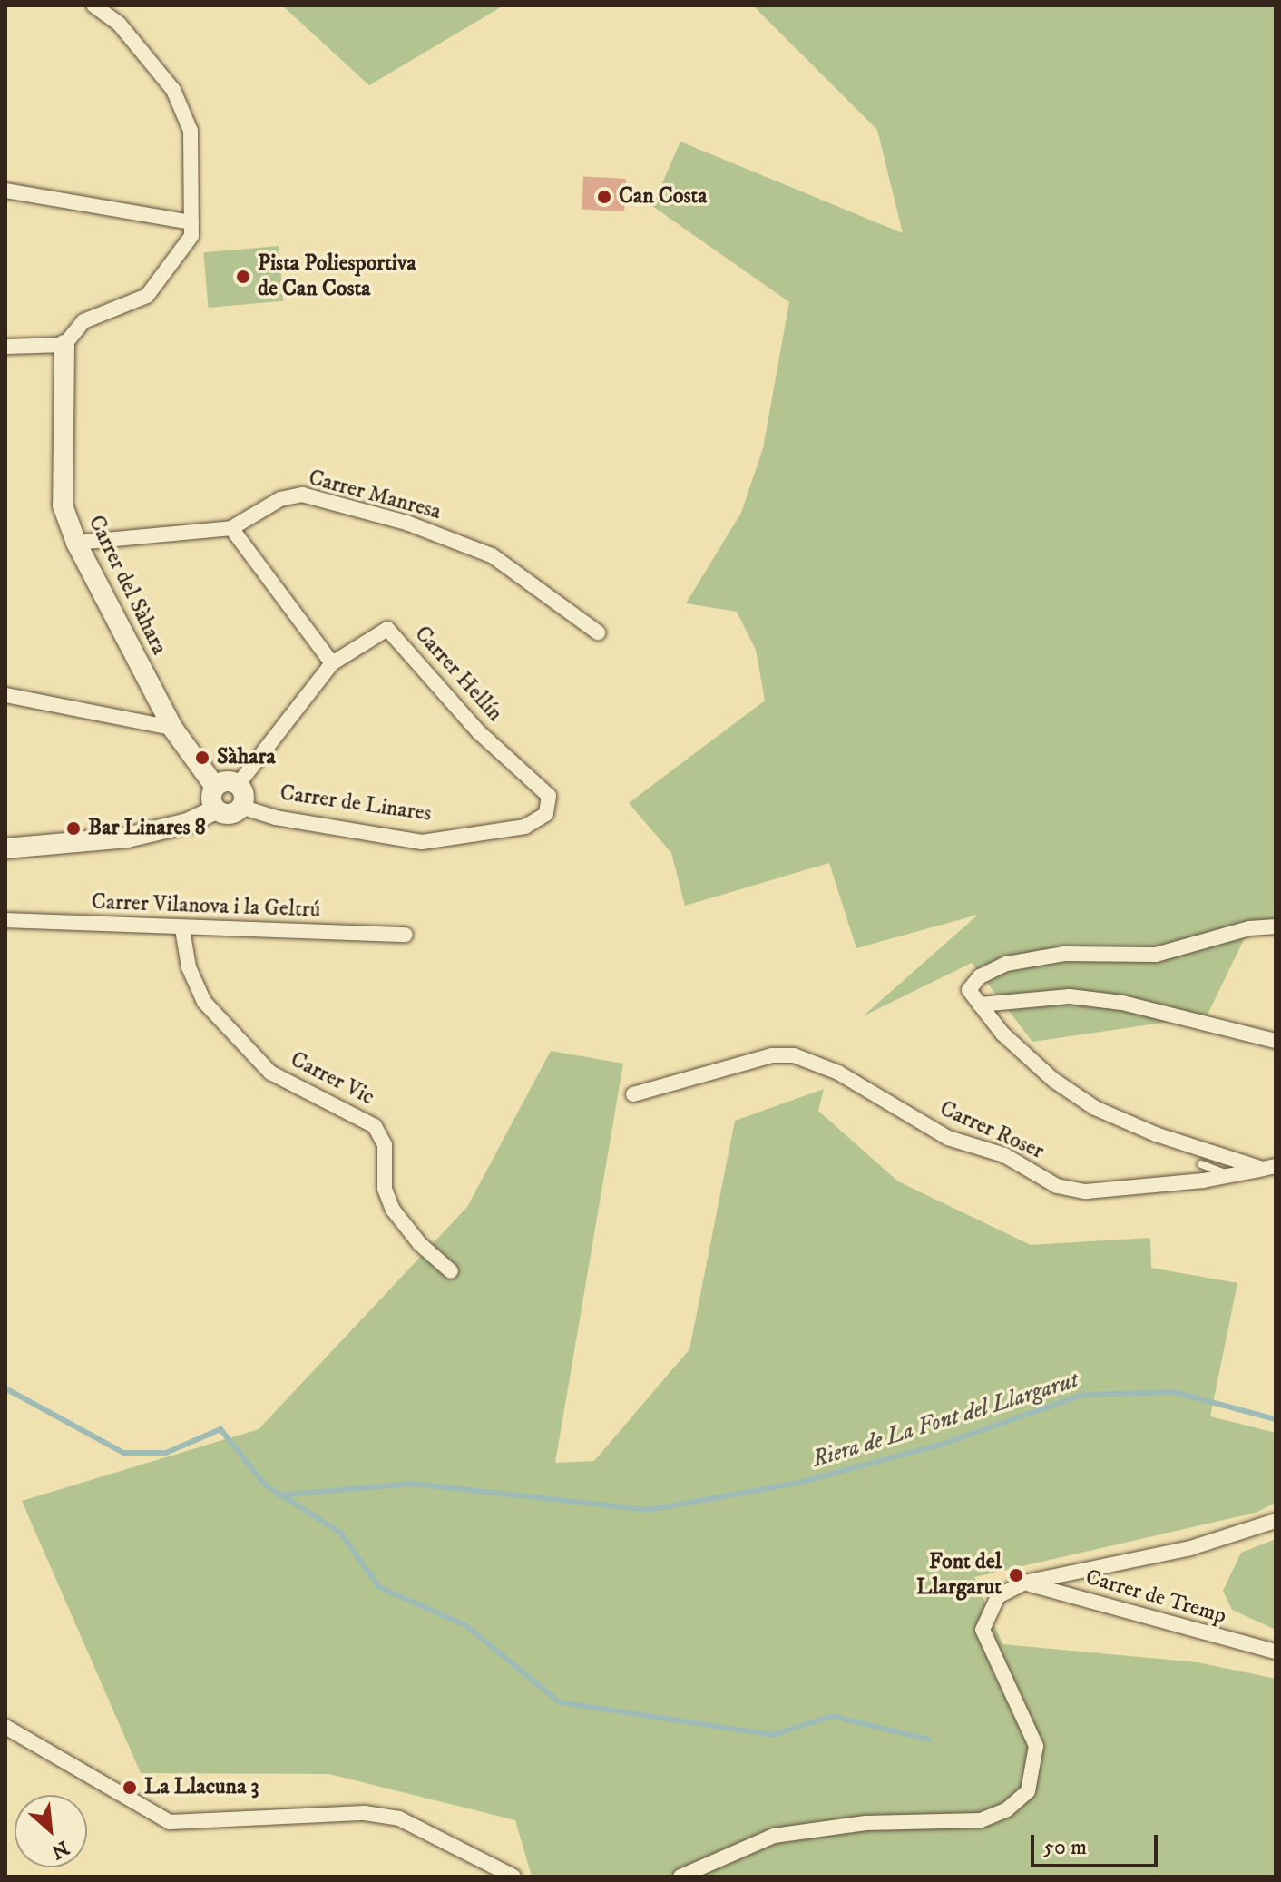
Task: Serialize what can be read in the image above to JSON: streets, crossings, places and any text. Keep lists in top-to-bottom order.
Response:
{
  "streets": {
    "street": [
      "Carrer Manresa",
      "Carrer del Sàhara",
      "Carrer Hellín",
      "Carrer de Linares",
      "Carrer Vilanova i la Geltrú",
      "Carrer Vic",
      "Carrer Roser",
      "Carrer de Tremp"
    ]
  },
  "crossings": [
    ["Carrer Manresa", "Carrer del Sàhara"],
    ["Carrer del Sàhara", "Carrer Hellín"],
    ["Carrer del Sàhara", "Carrer de Linares"],
    ["Carrer Hellín", "Carrer de Linares"],
    ["Carrer Vilanova i la Geltrú", "Carrer Vic"]
  ],
  "water": ["Riera de La Font del Llargarut"],
  "places": [
    "Can Costa",
    "Pista Poliesportiva de Can Costa",
    "Sàhara",
    "Bar Linares 8",
    "Font del Llargarut",
    "La Llacuna 3"
  ],
  "scale_bar": "50 m",
  "north": "bottom right"
}
